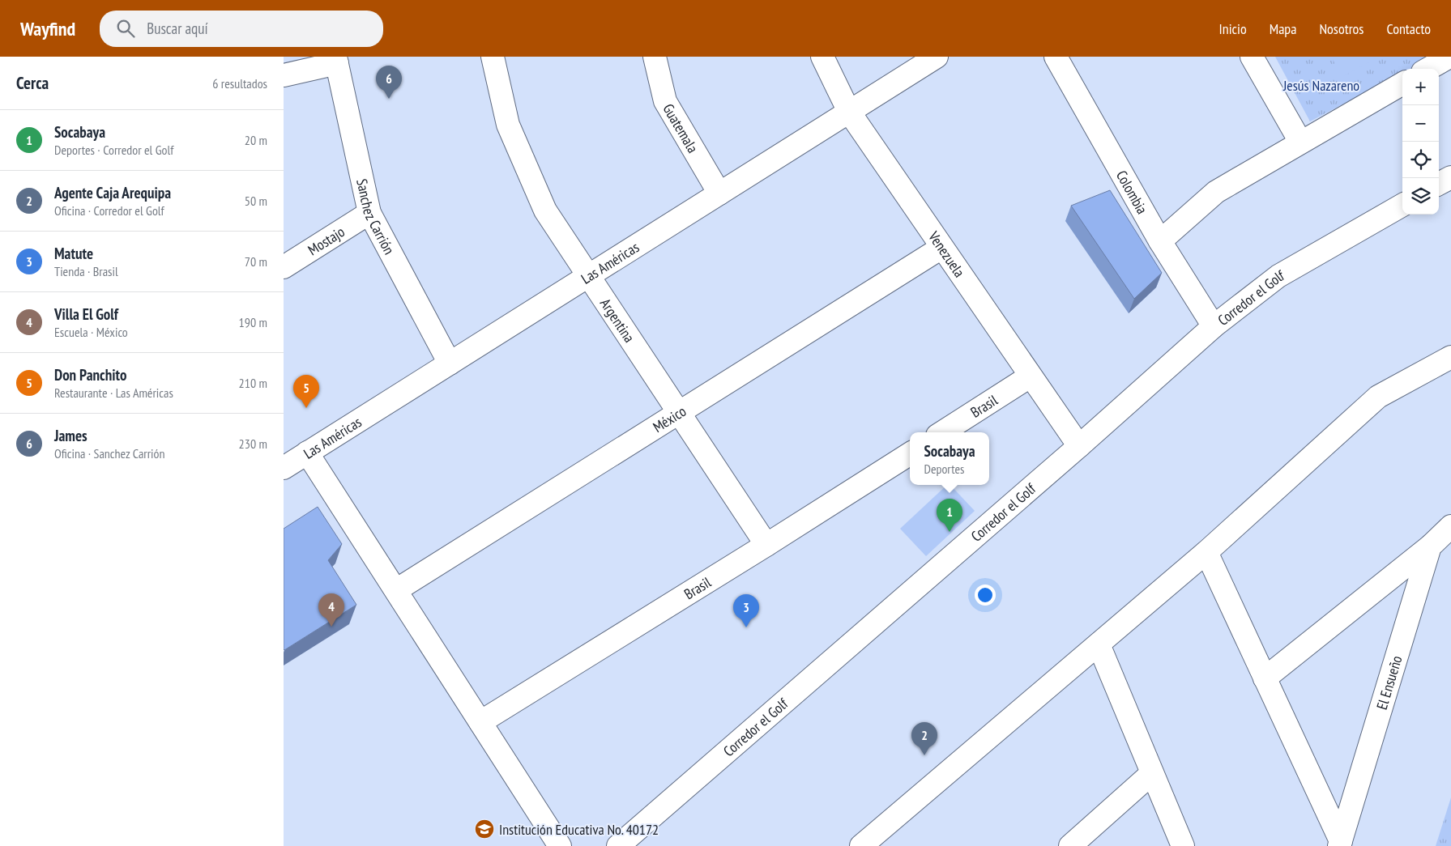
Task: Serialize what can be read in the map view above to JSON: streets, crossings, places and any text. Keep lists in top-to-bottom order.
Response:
{
  "streets": {
    "street": [
      "Guatemala",
      "Colombia",
      "Sanchez Carrión",
      "Mostajo",
      "Venezuela",
      "Las Américas",
      "Corredor el Golf",
      "Argentina",
      "Brasil",
      "México",
      "El Ensueño"
    ]
  },
  "crossings": [
    ["Guatemala", "Las Américas"],
    ["Colombia", "Corredor el Golf"],
    ["Sanchez Carrión", "Mostajo"],
    ["Sanchez Carrión", "Las Américas"],
    ["Venezuela", "Las Américas"],
    ["Venezuela", "Corredor el Golf"],
    ["Venezuela", "Brasil"],
    ["Venezuela", "México"],
    ["Las Américas", "Argentina"],
    ["Argentina", "Brasil"],
    ["Argentina", "México"]
  ],
  "parks": ["Jesús Nazareno"],
  "places": {
    "school or university": ["Institución Educativa No. 40172"]
  },
  "page": {
    "header": "Wayfind",
    "search": "Buscar aquí",
    "nav": [
      "Inicio",
      "Mapa",
      "Nosotros",
      "Contacto"
    ],
    "heading": ["Cerca", "6 resultados"],
    "pins": [
      "6",
      "5",
      "1",
      "4",
      "3",
      "2"
    ],
    "map_buttons": ["+", "−"],
    "list": [
      {
        "mark": "1",
        "name": "Socabaya",
        "note": "Deportes · Corredor el Golf",
        "value": "20 m"
      },
      {
        "mark": "2",
        "name": "Agente Caja Arequipa",
        "note": "Oficina · Corredor el Golf",
        "value": "50 m"
      },
      {
        "mark": "3",
        "name": "Matute",
        "note": "Tienda · Brasil",
        "value": "70 m"
      },
      {
        "mark": "4",
        "name": "Villa El Golf",
        "note": "Escuela · México",
        "value": "190 m"
      },
      {
        "mark": "5",
        "name": "Don Panchito",
        "note": "Restaurante · Las Américas",
        "value": "210 m"
      },
      {
        "mark": "6",
        "name": "James",
        "note": "Oficina · Sanchez Carrión",
        "value": "230 m"
      }
    ],
    "popup": ["Socabaya", "Deportes"]
  }
}
